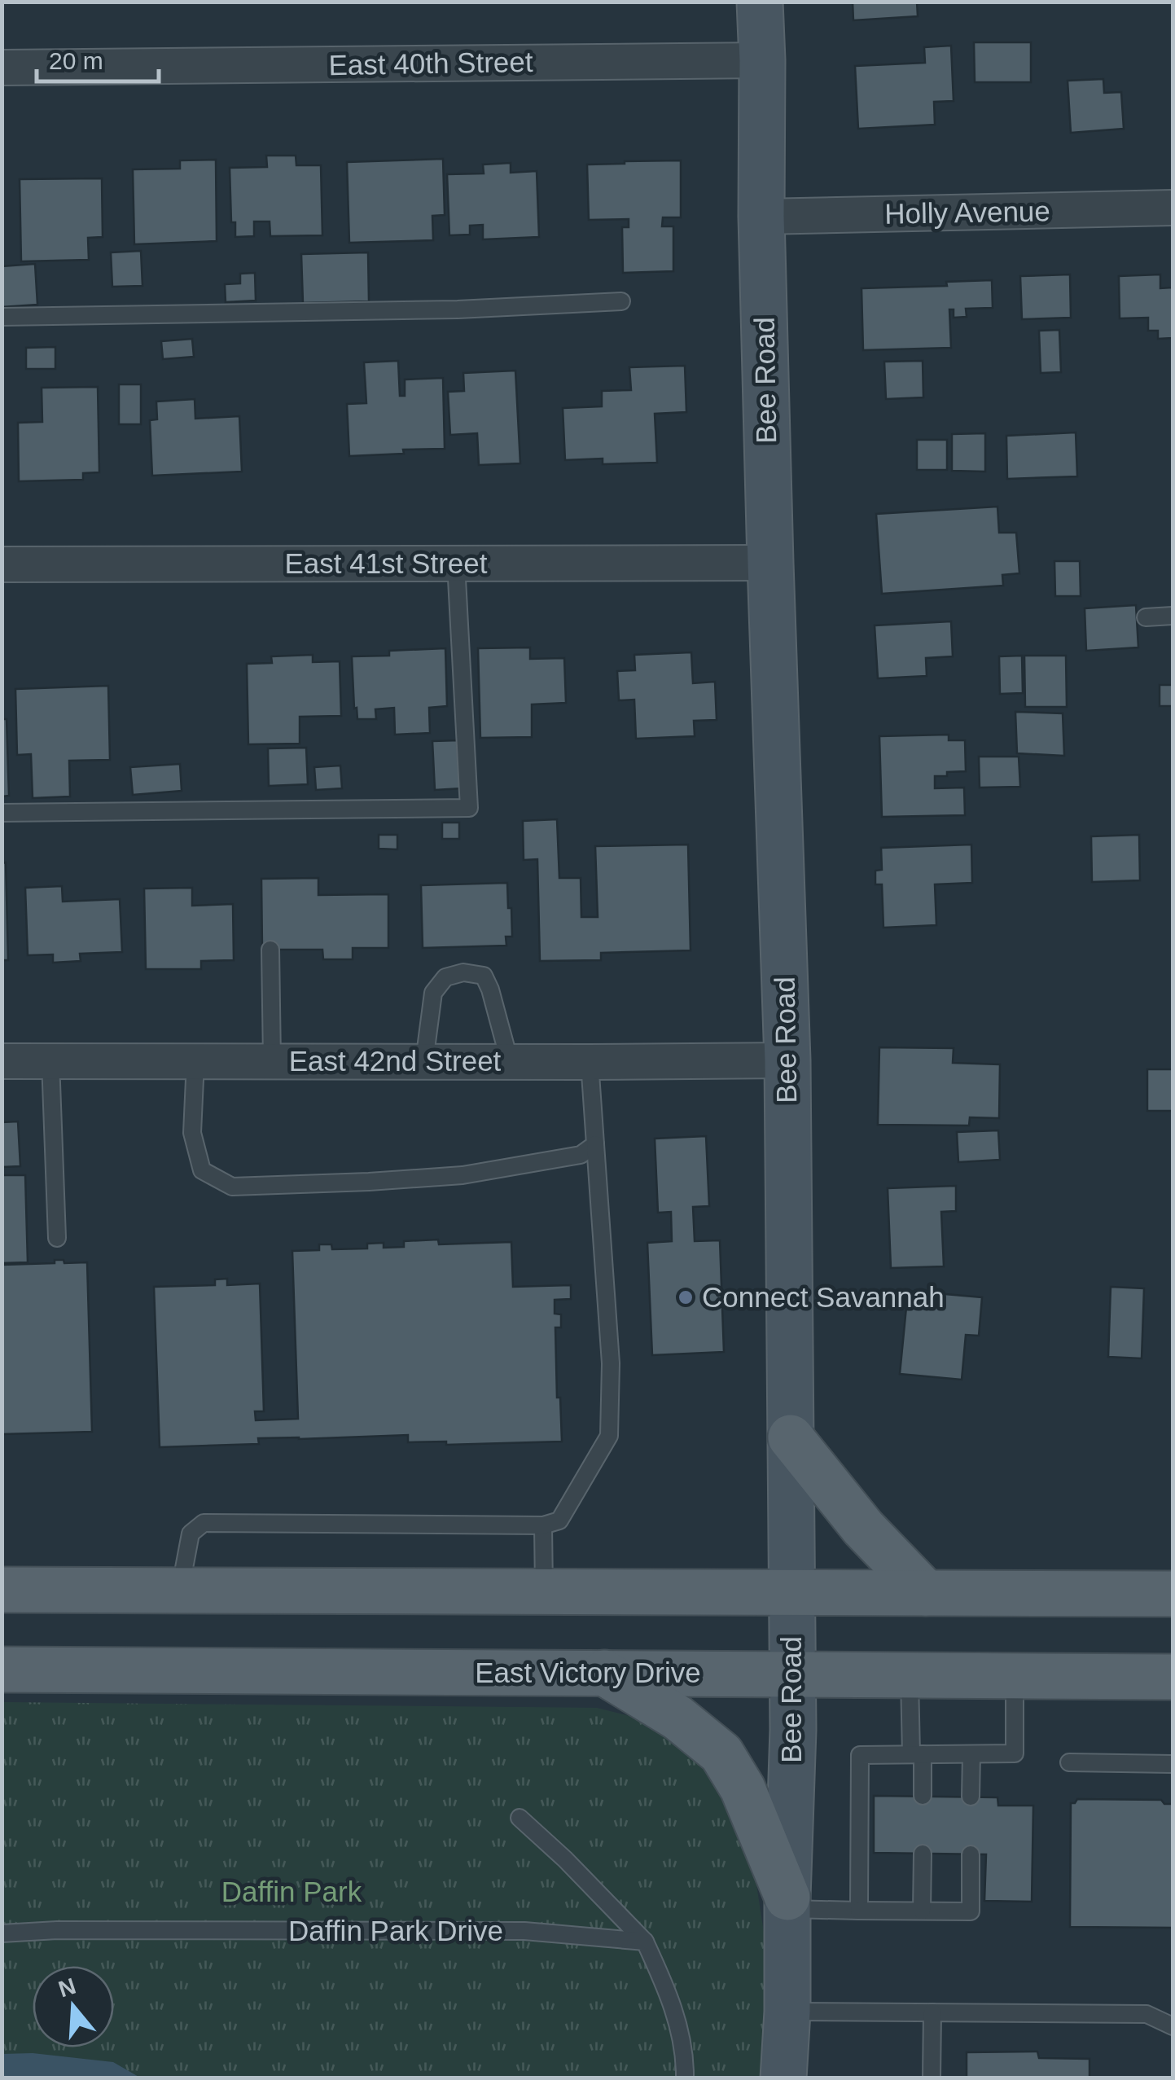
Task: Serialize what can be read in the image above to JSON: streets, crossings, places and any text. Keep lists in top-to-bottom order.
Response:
{
  "streets": {
    "main road": ["Bee Road", "East Victory Drive"],
    "street": [
      "East 40th Street",
      "Holly Avenue",
      "East 41st Street",
      "East 42nd Street"
    ],
    "lane": ["Daffin Park Drive"]
  },
  "crossings": [
    ["East 40th Street", "Bee Road"],
    ["Holly Avenue", "Bee Road"],
    ["Bee Road", "East 41st Street"],
    ["Bee Road", "East 42nd Street"],
    ["Bee Road", "East Victory Drive"]
  ],
  "parks": ["Daffin Park"],
  "places": ["Connect Savannah"],
  "scale_bar": "20 m",
  "north": "top"
}
